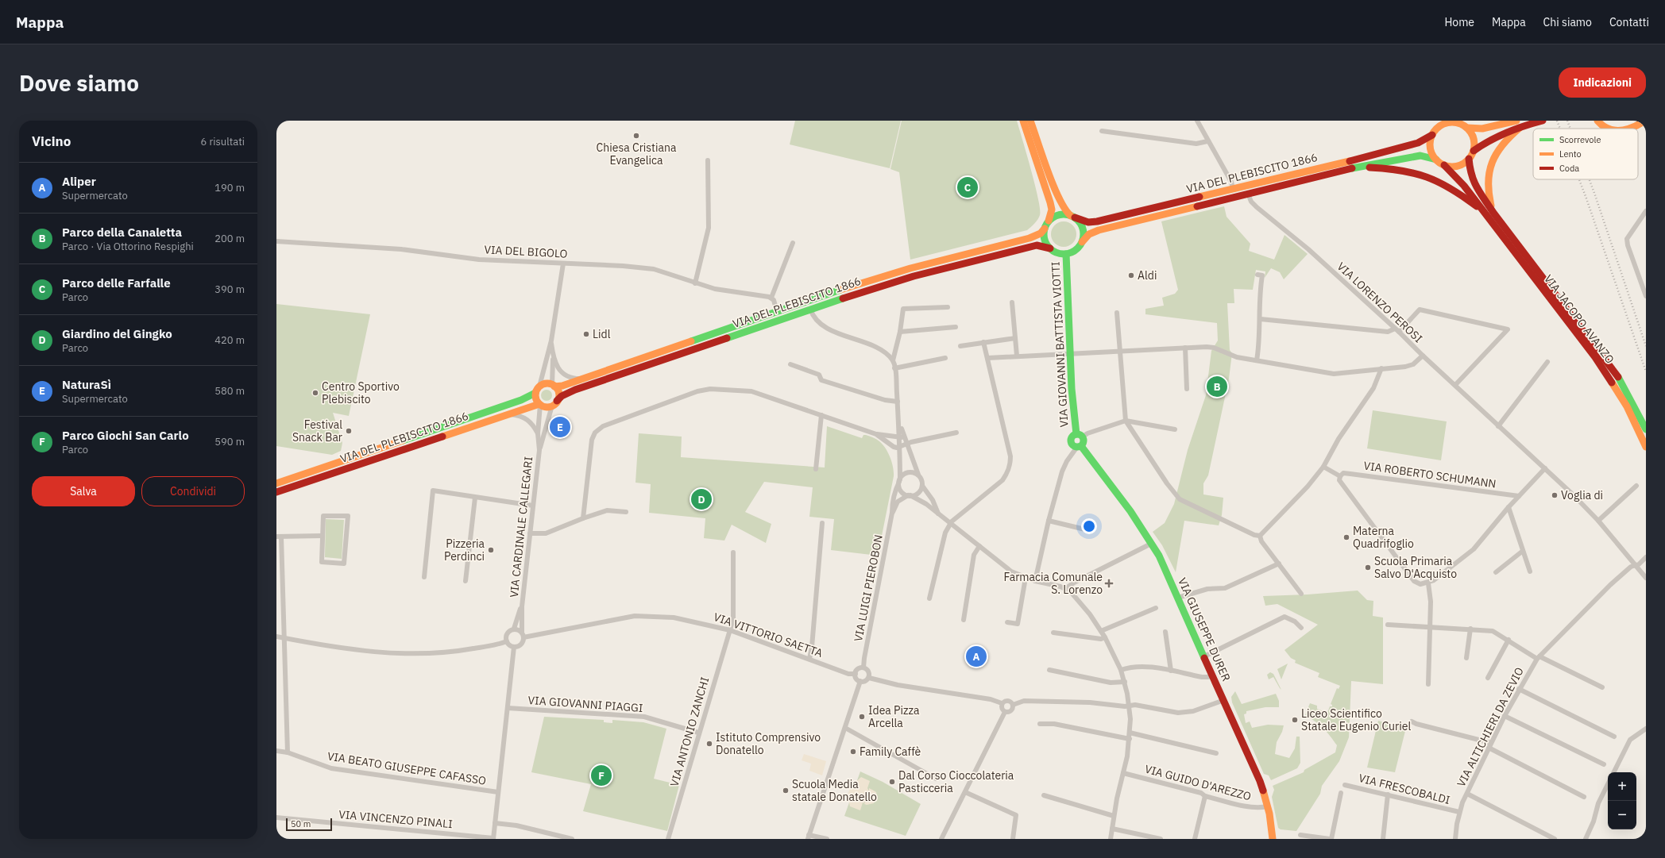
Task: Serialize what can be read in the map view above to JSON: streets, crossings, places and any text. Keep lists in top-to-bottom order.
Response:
{
  "streets": {
    "main road": [
      "VIA DEL PLEBISCITO 1866",
      "VIA JACOPO AVANZO",
      "VIA GIOVANNI BATTISTA VIOTTI",
      "VIA GIUSEPPE DURER"
    ],
    "street": [
      "VIA DEL BIGOLO",
      "VIA LORENZO PEROSI",
      "VIA ROBERTO SCHUMANN",
      "VIA CARDINALE CALLEGARI",
      "VIA LUIGI PIEROBON",
      "VIA VITTORIO SAETTA",
      "VIA GIOVANNI PIAGGI",
      "VIA ALTICHIERI DA ZEVIO",
      "VIA ANTONIO ZANCHI",
      "VIA BEATO GIUSEPPE CAFASSO",
      "VIA GUIDO D'AREZZO",
      "VIA FRESCOBALDI",
      "VIA VINCENZO PINALI"
    ]
  },
  "crossings": [
    ["VIA DEL PLEBISCITO 1866", "VIA LORENZO PEROSI"],
    ["VIA DEL PLEBISCITO 1866", "VIA JACOPO AVANZO"],
    ["VIA DEL PLEBISCITO 1866", "VIA GIOVANNI BATTISTA VIOTTI"],
    ["VIA DEL PLEBISCITO 1866", "VIA CARDINALE CALLEGARI"],
    ["VIA LORENZO PEROSI", "VIA ALTICHIERI DA ZEVIO"],
    ["VIA GIOVANNI BATTISTA VIOTTI", "VIA GIUSEPPE DURER"],
    ["VIA CARDINALE CALLEGARI", "VIA VITTORIO SAETTA"],
    ["VIA LUIGI PIEROBON", "VIA VITTORIO SAETTA"],
    ["VIA GIUSEPPE DURER", "VIA GUIDO D'AREZZO"],
    ["VIA VITTORIO SAETTA", "VIA ANTONIO ZANCHI"],
    ["VIA GIOVANNI PIAGGI", "VIA ANTONIO ZANCHI"],
    ["VIA ALTICHIERI DA ZEVIO", "VIA FRESCOBALDI"]
  ],
  "places": {
    "other": [
      "Chiesa Cristiana Evangelica",
      "Aldi",
      "Lidl",
      "Centro Sportivo Plebiscito",
      "Festival Snack Bar",
      "Voglia di",
      "Materna Quadrifoglio",
      "Pizzeria Perdinci",
      "Scuola Primaria Salvo D'Acquisto",
      "Idea Pizza Arcella",
      "Liceo Scientifico Statale Eugenio Curiel",
      "Istituto Comprensivo Donatello",
      "Family Caffè",
      "Dal Corso Cioccolateria Pasticceria",
      "Scuola Media statale Donatello"
    ],
    "health": ["Farmacia Comunale S. Lorenzo"]
  },
  "legend": ["Scorrevole", "Lento", "Coda"],
  "scale_bar": "50 m",
  "page": {
    "header": "Mappa",
    "nav": [
      "Home",
      "Mappa",
      "Chi siamo",
      "Contatti"
    ],
    "buttons": [
      "Indicazioni",
      ["Salva", "Condividi"]
    ],
    "title": "Dove siamo",
    "heading": ["Vicino", "6 risultati"],
    "list": [
      {
        "mark": "A",
        "name": "Aliper",
        "note": "Supermercato",
        "value": "190 m"
      },
      {
        "mark": "B",
        "name": "Parco della Canaletta",
        "note": "Parco · Via Ottorino Respighi",
        "value": "200 m"
      },
      {
        "mark": "C",
        "name": "Parco delle Farfalle",
        "note": "Parco",
        "value": "390 m"
      },
      {
        "mark": "D",
        "name": "Giardino del Gingko",
        "note": "Parco",
        "value": "420 m"
      },
      {
        "mark": "E",
        "name": "NaturaSì",
        "note": "Supermercato",
        "value": "580 m"
      },
      {
        "mark": "F",
        "name": "Parco Giochi San Carlo",
        "note": "Parco",
        "value": "590 m"
      }
    ],
    "pins": [
      "C",
      "B",
      "E",
      "D",
      "A",
      "F"
    ],
    "map_buttons": ["+", "−"],
    "scale": "50 m"
  }
}
